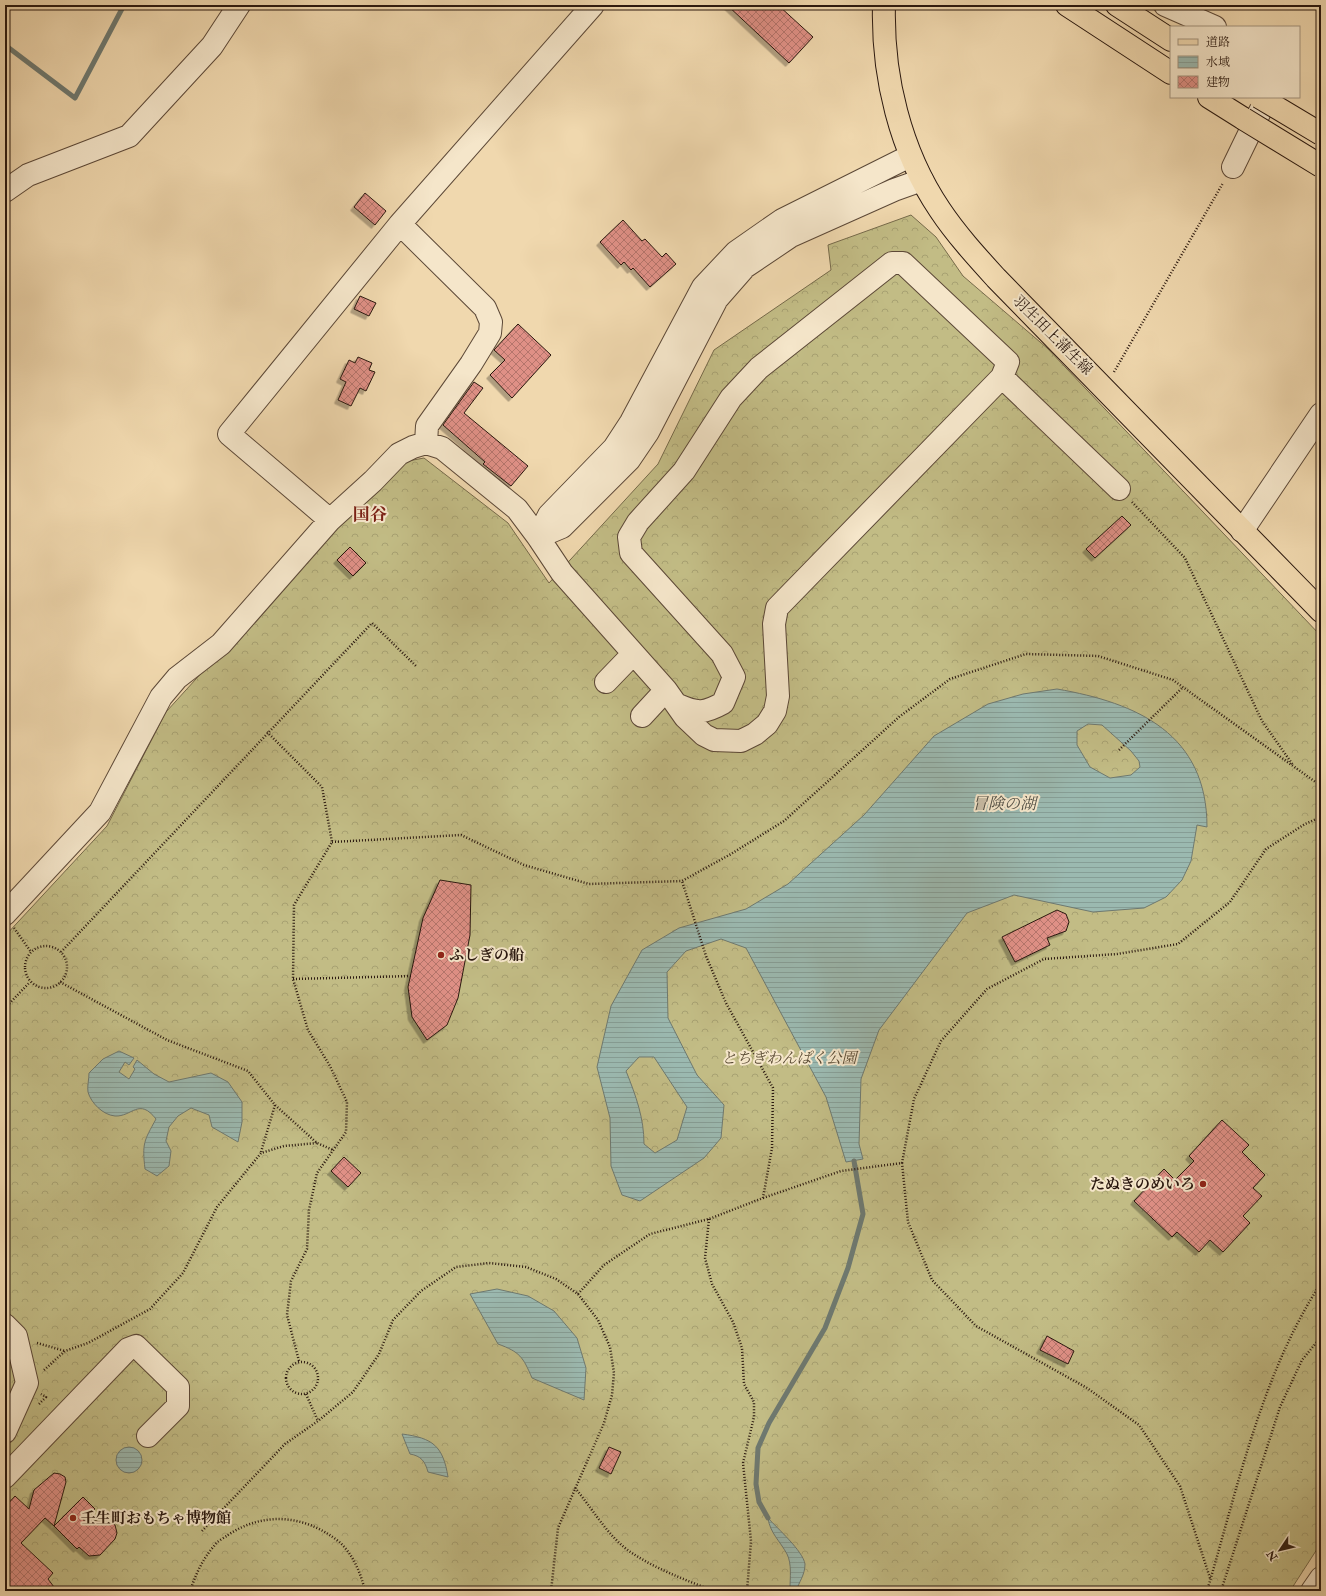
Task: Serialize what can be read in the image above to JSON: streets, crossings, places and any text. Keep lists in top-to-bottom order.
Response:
{
  "streets": {
    "main road": ["羽生田上蒲生線"]
  },
  "districts": ["国谷"],
  "water": ["冒険の湖"],
  "parks": ["とちぎわんぱく公園"],
  "places": ["ふしぎの船", "たぬきのめいろ", "壬生町おもちゃ博物館"],
  "legend": ["道路", "水域", "建物"],
  "north": "bottom left"
}
